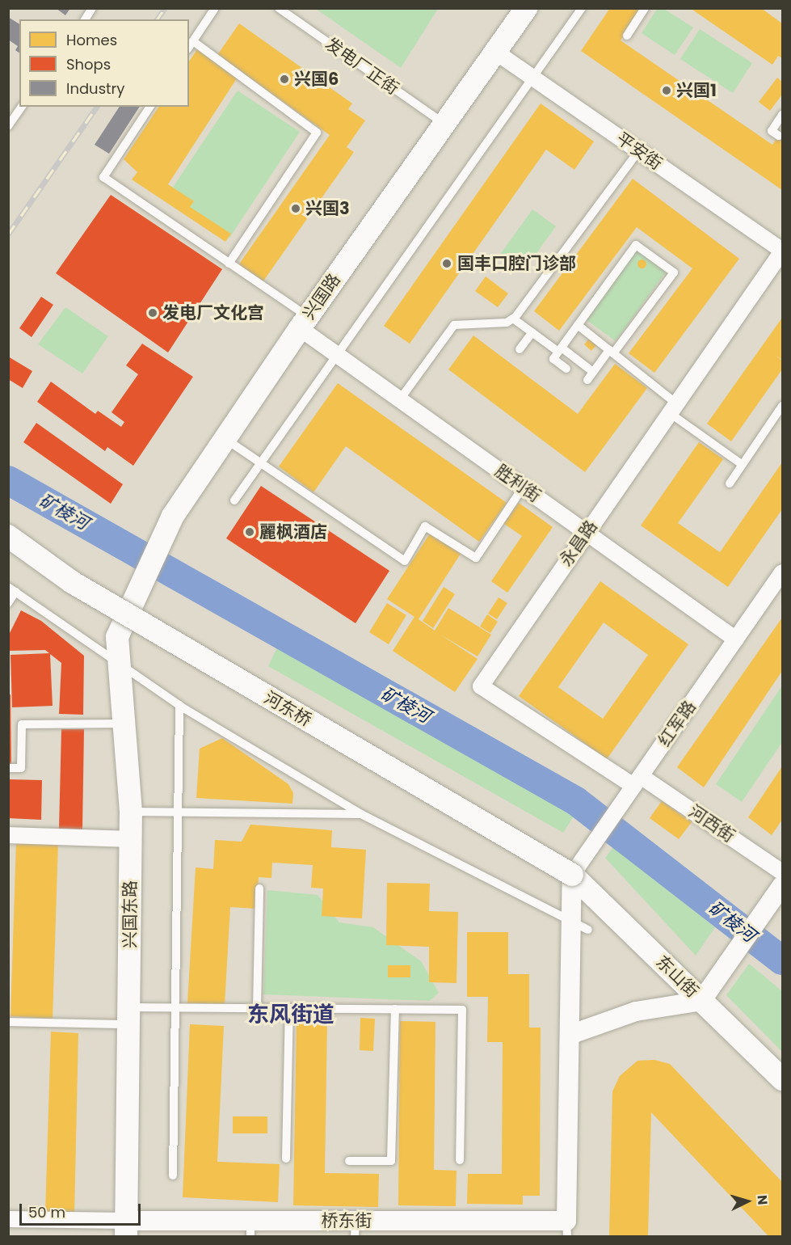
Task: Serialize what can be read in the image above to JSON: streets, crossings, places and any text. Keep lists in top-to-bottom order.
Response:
{
  "streets": {
    "main road": [
      "兴国路",
      "河东桥",
      "兴国东路",
      "东山街"
    ],
    "street": [
      "平安街",
      "胜利街",
      "永昌路",
      "红军路",
      "河西街",
      "桥东街"
    ],
    "lane": ["发电厂正街"]
  },
  "crossings": [
    ["发电厂正街", "兴国路"],
    ["平安街", "兴国路"],
    ["平安街", "永昌路"],
    ["兴国路", "胜利街"],
    ["兴国路", "兴国东路"],
    ["胜利街", "永昌路"],
    ["胜利街", "红军路"],
    ["永昌路", "红军路"],
    ["永昌路", "河西街"],
    ["河东桥", "红军路"],
    ["河东桥", "东山街"],
    ["红军路", "河西街"],
    ["红军路", "东山街"],
    ["兴国东路", "桥东街"]
  ],
  "districts": ["东风街道"],
  "water": ["矿棱河"],
  "places": [
    "兴国6",
    "兴国1",
    "兴国3",
    "国丰口腔门诊部",
    "发电厂文化宫",
    "麗枫酒店"
  ],
  "legend": ["Homes", "Shops", "Industry"],
  "scale_bar": "50 m",
  "north": "right"
}
